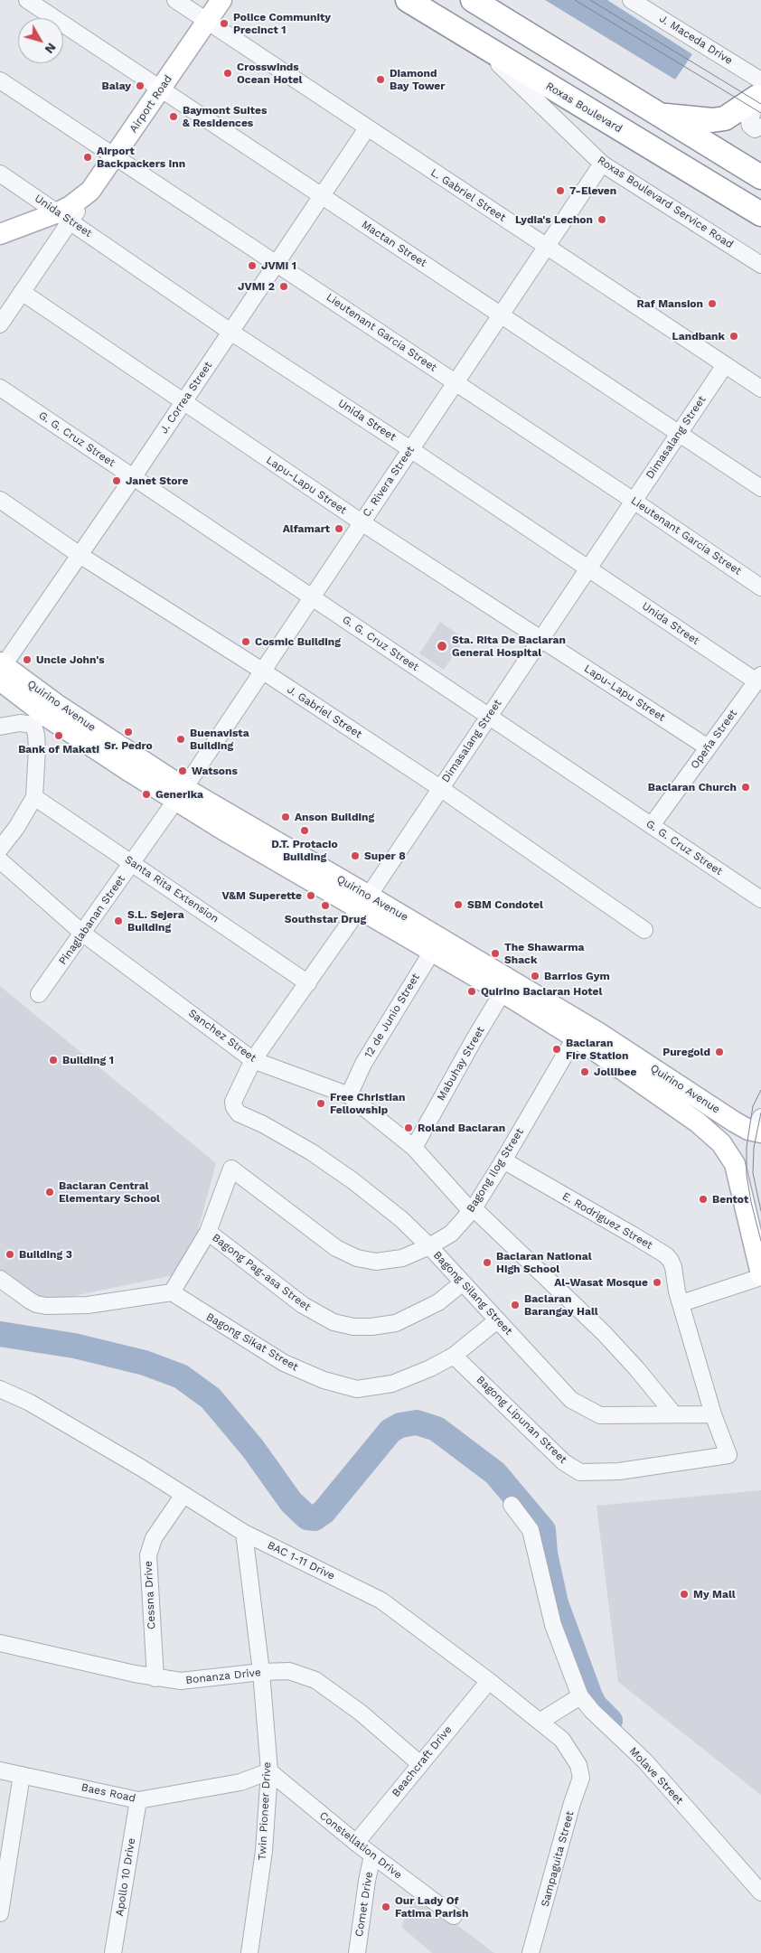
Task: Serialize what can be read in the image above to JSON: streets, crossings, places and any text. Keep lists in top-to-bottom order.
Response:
{
  "streets": {
    "highway": ["Roxas Boulevard"],
    "main road": ["Airport Road", "Quirino Avenue"],
    "street": [
      "J. Maceda Drive",
      "L. Gabriel Street",
      "Roxas Boulevard Service Road",
      "Unida Street",
      "Mactan Street",
      "Lieutenant Garcia Street",
      "J. Correa Street",
      "Dimasalang Street",
      "G. G. Cruz Street",
      "C. Rivera Street",
      "Lapu-Lapu Street",
      "J. Gabriel Street",
      "Opeña Street",
      "Santa Rita Extension",
      "Pinaglabanan Street",
      "12 de Junio Street",
      "Sanchez Street",
      "Mabuhay Street",
      "Bagong Ilog Street",
      "E. Rodriguez Street",
      "Bagong Pag-asa Street",
      "Bagong Silang Street",
      "Bagong Sikat Street",
      "Bagong Lipunan Street",
      "BAC 1-11 Drive",
      "Cessna Drive",
      "Bonanza Drive",
      "Beachcraft Drive",
      "Molave Street",
      "Baes Road",
      "Twin Pioneer Drive",
      "Constellation Drive",
      "Sampaguita Street",
      "Apollo 10 Drive",
      "Comet Drive"
    ]
  },
  "crossings": [
    ["Airport Road", "L. Gabriel Street"],
    ["Airport Road", "Unida Street"],
    ["Airport Road", "Mactan Street"],
    ["Airport Road", "Lieutenant Garcia Street"],
    ["Roxas Boulevard", "Roxas Boulevard Service Road"],
    ["L. Gabriel Street", "J. Correa Street"],
    ["L. Gabriel Street", "Dimasalang Street"],
    ["L. Gabriel Street", "C. Rivera Street"],
    ["Roxas Boulevard Service Road", "C. Rivera Street"],
    ["Unida Street", "J. Correa Street"],
    ["Unida Street", "Dimasalang Street"],
    ["Unida Street", "C. Rivera Street"],
    ["Unida Street", "Opeña Street"],
    ["Mactan Street", "J. Correa Street"],
    ["Mactan Street", "Dimasalang Street"],
    ["Mactan Street", "C. Rivera Street"],
    ["Lieutenant Garcia Street", "J. Correa Street"],
    ["Lieutenant Garcia Street", "Dimasalang Street"],
    ["Lieutenant Garcia Street", "C. Rivera Street"],
    ["J. Correa Street", "G. G. Cruz Street"],
    ["J. Correa Street", "Lapu-Lapu Street"],
    ["J. Correa Street", "Quirino Avenue"],
    ["J. Correa Street", "J. Gabriel Street"],
    ["Dimasalang Street", "G. G. Cruz Street"],
    ["Dimasalang Street", "Lapu-Lapu Street"],
    ["Dimasalang Street", "Quirino Avenue"],
    ["Dimasalang Street", "J. Gabriel Street"],
    ["Dimasalang Street", "Santa Rita Extension"],
    ["Dimasalang Street", "Sanchez Street"],
    ["Dimasalang Street", "Bagong Silang Street"],
    ["G. G. Cruz Street", "C. Rivera Street"],
    ["G. G. Cruz Street", "Opeña Street"],
    ["C. Rivera Street", "Lapu-Lapu Street"],
    ["C. Rivera Street", "Quirino Avenue"],
    ["C. Rivera Street", "J. Gabriel Street"],
    ["C. Rivera Street", "Pinaglabanan Street"],
    ["Lapu-Lapu Street", "Opeña Street"],
    ["Quirino Avenue", "Pinaglabanan Street"],
    ["Quirino Avenue", "12 de Junio Street"],
    ["Quirino Avenue", "Mabuhay Street"],
    ["Quirino Avenue", "Bagong Ilog Street"],
    ["Santa Rita Extension", "Pinaglabanan Street"],
    ["Pinaglabanan Street", "Sanchez Street"],
    ["12 de Junio Street", "Sanchez Street"],
    ["Sanchez Street", "Mabuhay Street"],
    ["Sanchez Street", "Bagong Ilog Street"],
    ["Sanchez Street", "Bagong Silang Street"],
    ["Bagong Ilog Street", "E. Rodriguez Street"],
    ["Bagong Ilog Street", "Bagong Pag-asa Street"],
    ["Bagong Ilog Street", "Bagong Silang Street"],
    ["E. Rodriguez Street", "Bagong Silang Street"],
    ["E. Rodriguez Street", "Bagong Lipunan Street"],
    ["Bagong Pag-asa Street", "Bagong Silang Street"],
    ["Bagong Silang Street", "Bagong Sikat Street"],
    ["Bagong Sikat Street", "Bagong Lipunan Street"],
    ["BAC 1-11 Drive", "Cessna Drive"],
    ["BAC 1-11 Drive", "Beachcraft Drive"],
    ["BAC 1-11 Drive", "Twin Pioneer Drive"],
    ["BAC 1-11 Drive", "Sampaguita Street"],
    ["Cessna Drive", "Bonanza Drive"],
    ["Bonanza Drive", "Beachcraft Drive"],
    ["Bonanza Drive", "Twin Pioneer Drive"],
    ["Beachcraft Drive", "Constellation Drive"],
    ["Baes Road", "Twin Pioneer Drive"],
    ["Baes Road", "Constellation Drive"],
    ["Baes Road", "Apollo 10 Drive"],
    ["Twin Pioneer Drive", "Constellation Drive"],
    ["Constellation Drive", "Comet Drive"]
  ],
  "places": [
    "Police Community Precinct 1",
    "Crosswinds Ocean Hotel",
    "Diamond Bay Tower",
    "Balay",
    "Baymont Suites & Residences",
    "Airport Backpackers Inn",
    "7-Eleven",
    "Lydia's Lechon",
    "JVMI 1",
    "JVMI 2",
    "Raf Mansion",
    "Landbank",
    "Janet Store",
    "Alfamart",
    "Cosmic Building",
    "Sta. Rita De Baclaran General Hospital",
    "Uncle John's",
    "Sr. Pedro",
    "Bank of Makati",
    "Buenavista Building",
    "Watsons",
    "Baclaran Church",
    "Generika",
    "Anson Building",
    "D.T. Protacio Building",
    "Super 8",
    "V&M Superette",
    "SBM Condotel",
    "Southstar Drug",
    "S.L. Sejera Building",
    "The Shawarma Shack",
    "Barrios Gym",
    "Quirino Baclaran Hotel",
    "Baclaran Fire Station",
    "Puregold",
    "Building 1",
    "Jollibee",
    "Free Christian Fellowship",
    "Roland Baclaran",
    "Baclaran Central Elementary School",
    "Bentot",
    "Building 3",
    "Baclaran National High School",
    "Al-Wasat Mosque",
    "Baclaran Barangay Hall",
    "My Mall",
    "Our Lady Of Fatima Parish"
  ],
  "north": "bottom right"
}
